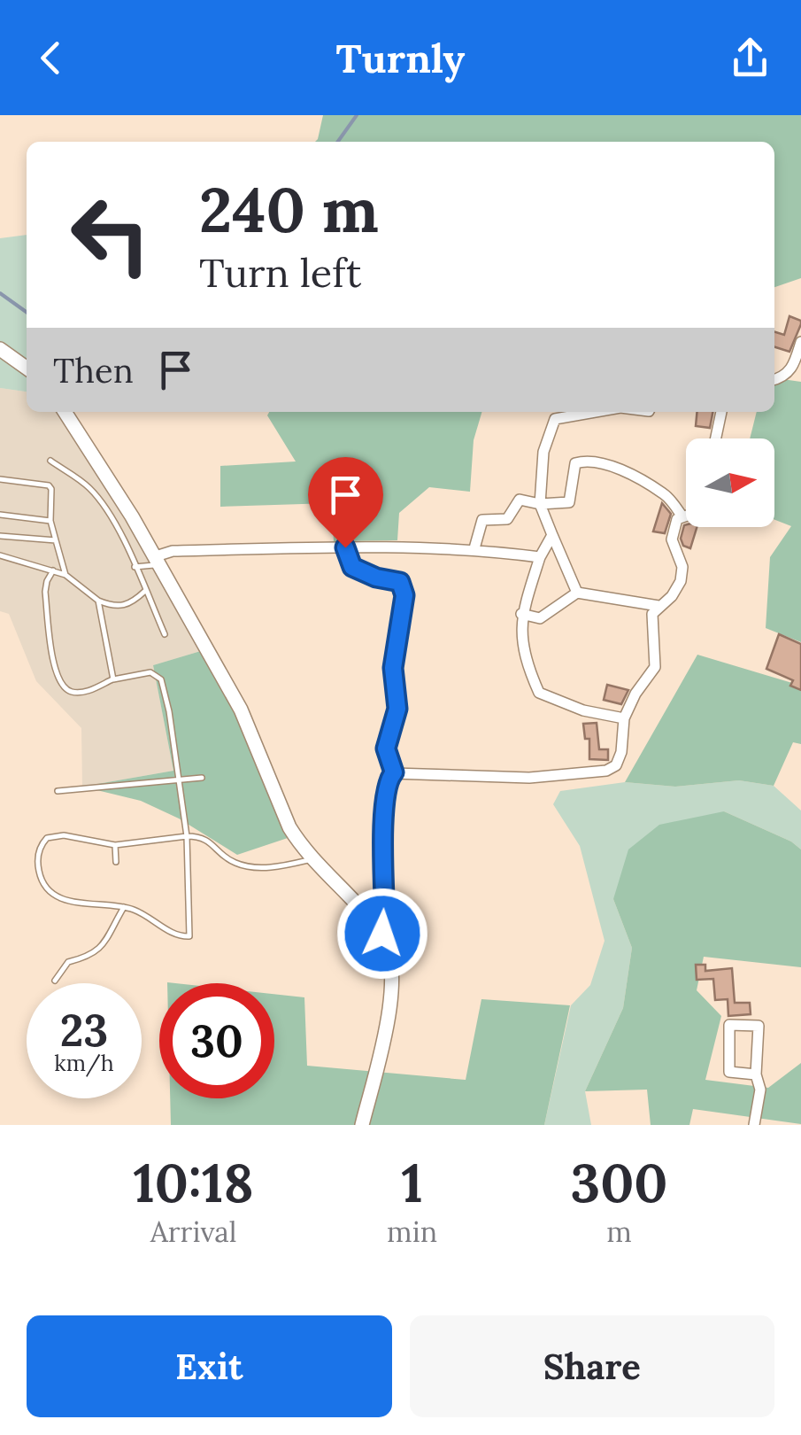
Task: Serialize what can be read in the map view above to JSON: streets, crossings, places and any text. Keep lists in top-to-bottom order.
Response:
{
  "north": "right",
  "page": {
    "header": "Turnly",
    "turn": ["240 m", "Turn left"],
    "then": "Then",
    "speed": "23 km/h",
    "limit": "30",
    "eta": [
      "10:18",
      "Arrival",
      "1",
      "min",
      "300",
      "m"
    ],
    "buttons": ["Exit", "Share"]
  }
}
